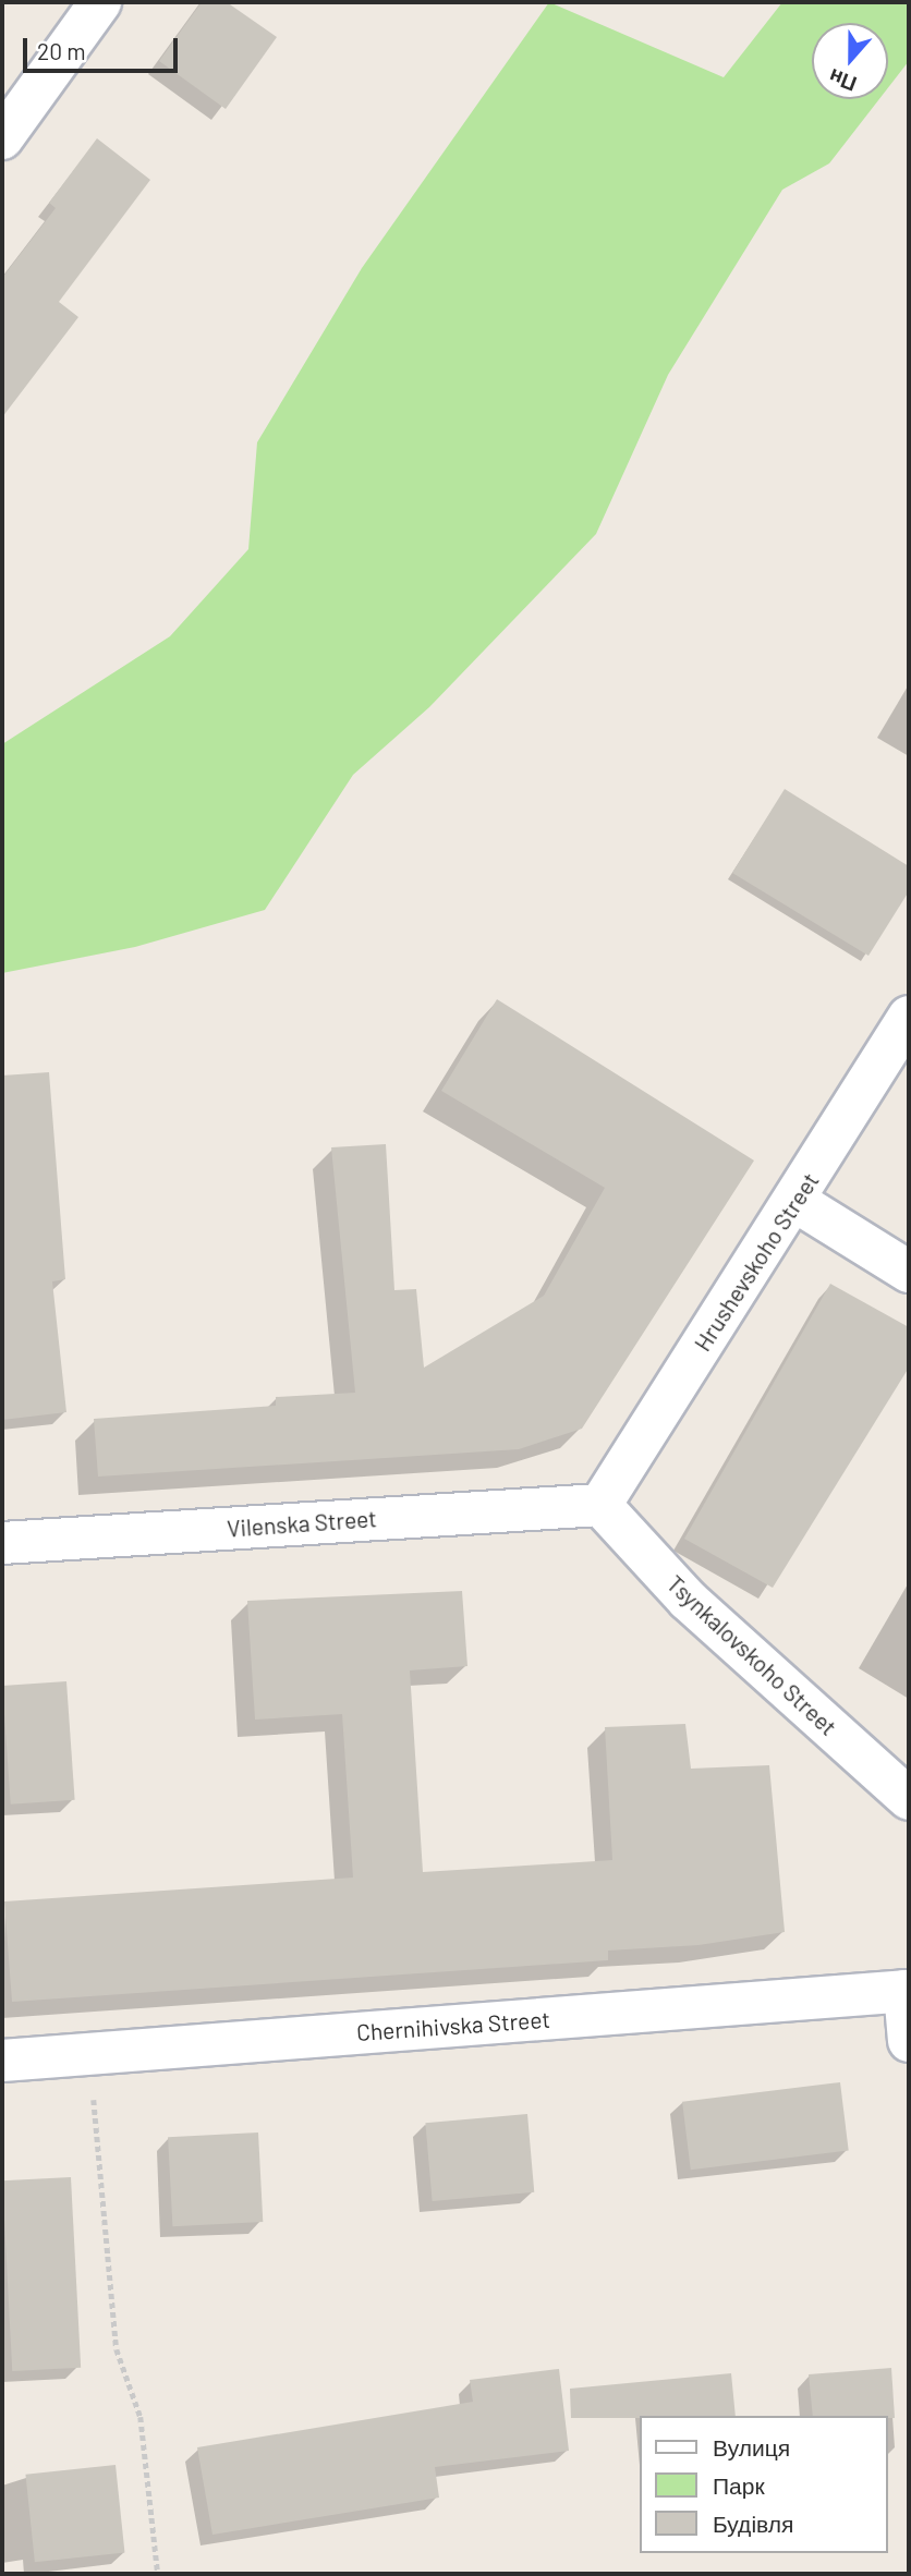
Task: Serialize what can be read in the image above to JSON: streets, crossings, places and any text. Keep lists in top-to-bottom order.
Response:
{
  "streets": {
    "street": [
      "Hrushevskoho Street",
      "Vilenska Street",
      "Tsynkalovskoho Street",
      "Chernihivska Street"
    ]
  },
  "crossings": [
    ["Hrushevskoho Street", "Vilenska Street"],
    ["Hrushevskoho Street", "Tsynkalovskoho Street"],
    ["Vilenska Street", "Tsynkalovskoho Street"]
  ],
  "legend": ["Вулиця", "Парк", "Будівля"],
  "scale_bar": "20 m",
  "north": "bottom"
}
